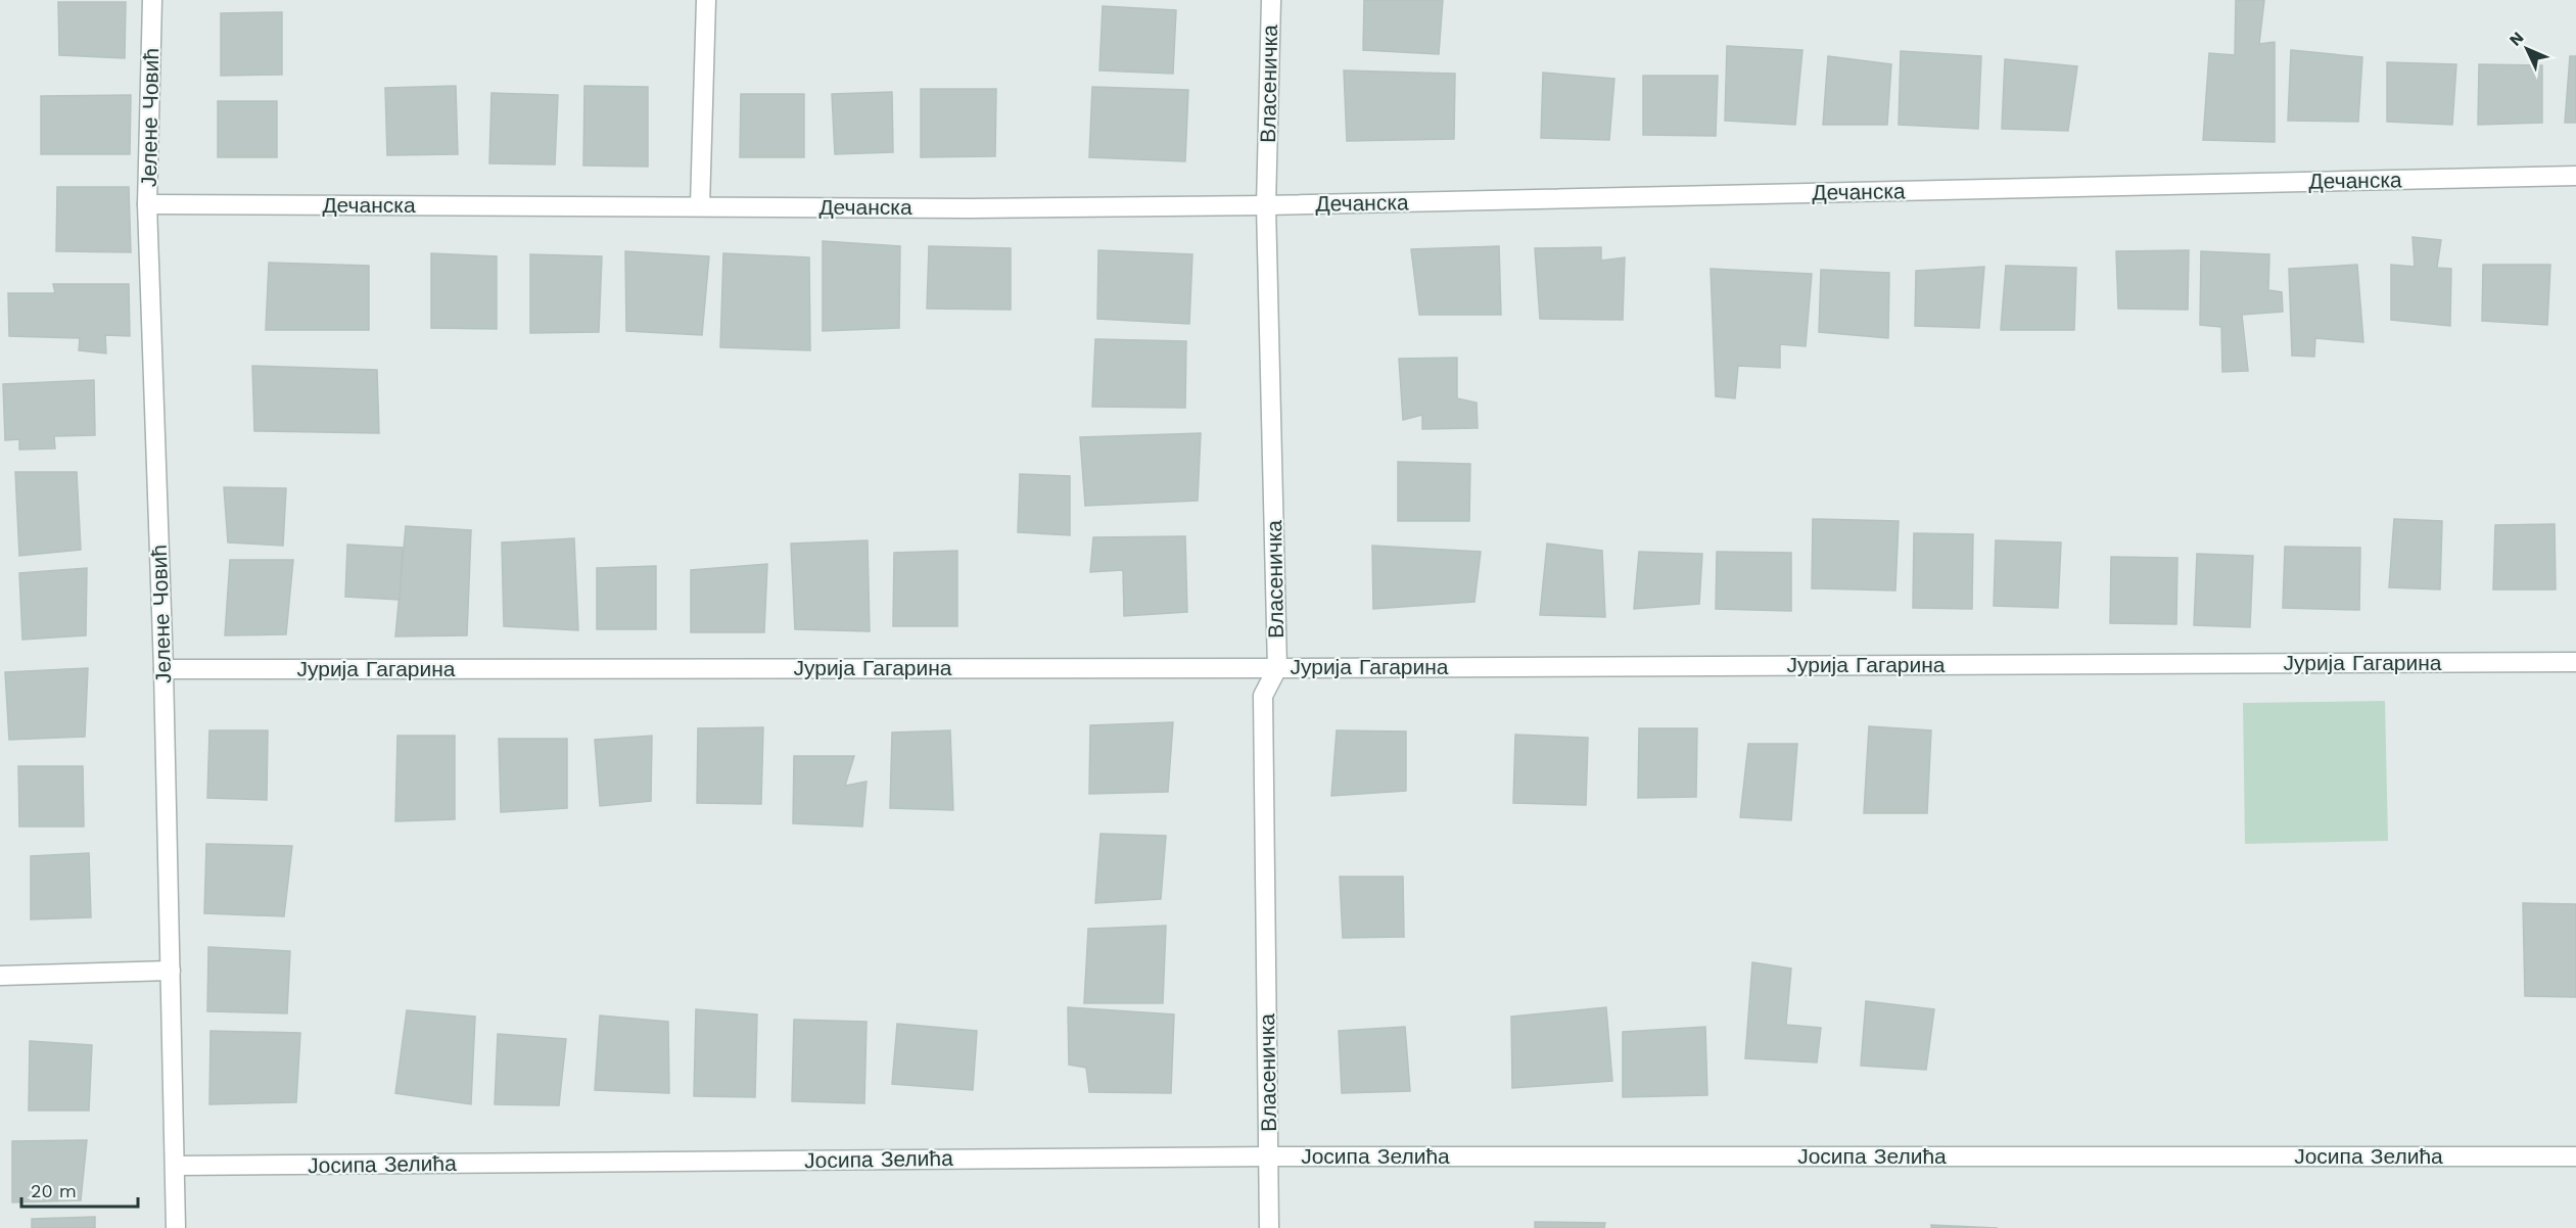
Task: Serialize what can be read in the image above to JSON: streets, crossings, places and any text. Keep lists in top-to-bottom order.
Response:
{
  "streets": {
    "street": [
      "Власеничка",
      "Јелене Човић",
      "Дечанска",
      "Јурија Гагарина",
      "Јосипа Зелића"
    ]
  },
  "crossings": [
    ["Власеничка", "Дечанска"],
    ["Власеничка", "Јурија Гагарина"],
    ["Власеничка", "Јосипа Зелића"],
    ["Јелене Човић", "Дечанска"],
    ["Јелене Човић", "Јурија Гагарина"],
    ["Јелене Човић", "Јосипа Зелића"]
  ],
  "scale_bar": "20 m",
  "north": "top left"
}
